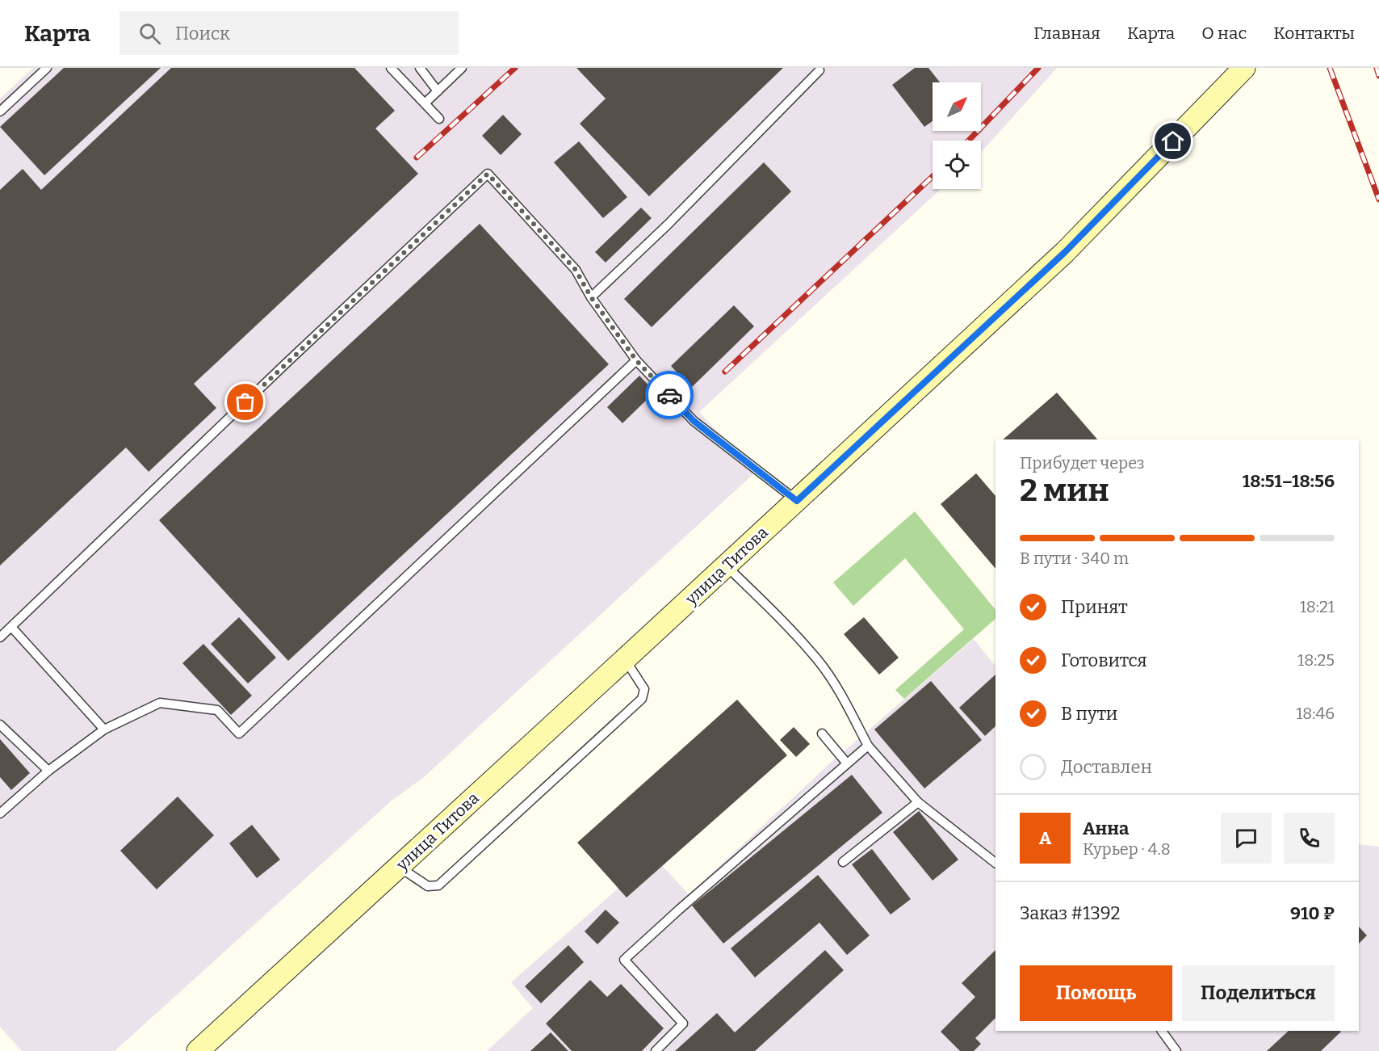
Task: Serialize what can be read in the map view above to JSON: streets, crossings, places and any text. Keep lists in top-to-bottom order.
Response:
{
  "streets": {
    "main road": ["улица Титова"]
  },
  "north": "top right",
  "page": {
    "header": "Карта",
    "search": "Поиск",
    "nav": [
      "Главная",
      "Карта",
      "О нас",
      "Контакты"
    ],
    "heading": ["2 мин", "Прибудет через", "18:51–18:56"],
    "panel": [
      "Анна",
      "Курьер · 4.8",
      "Заказ #1392",
      "910 ₽"
    ],
    "bar": "В пути · 340 m",
    "list": [
      ["Принят", "18:21"],
      ["Готовится", "18:25"],
      ["В пути", "18:46"],
      "Доставлен"
    ],
    "round": "А",
    "buttons": ["Помощь", "Поделиться"]
  }
}
